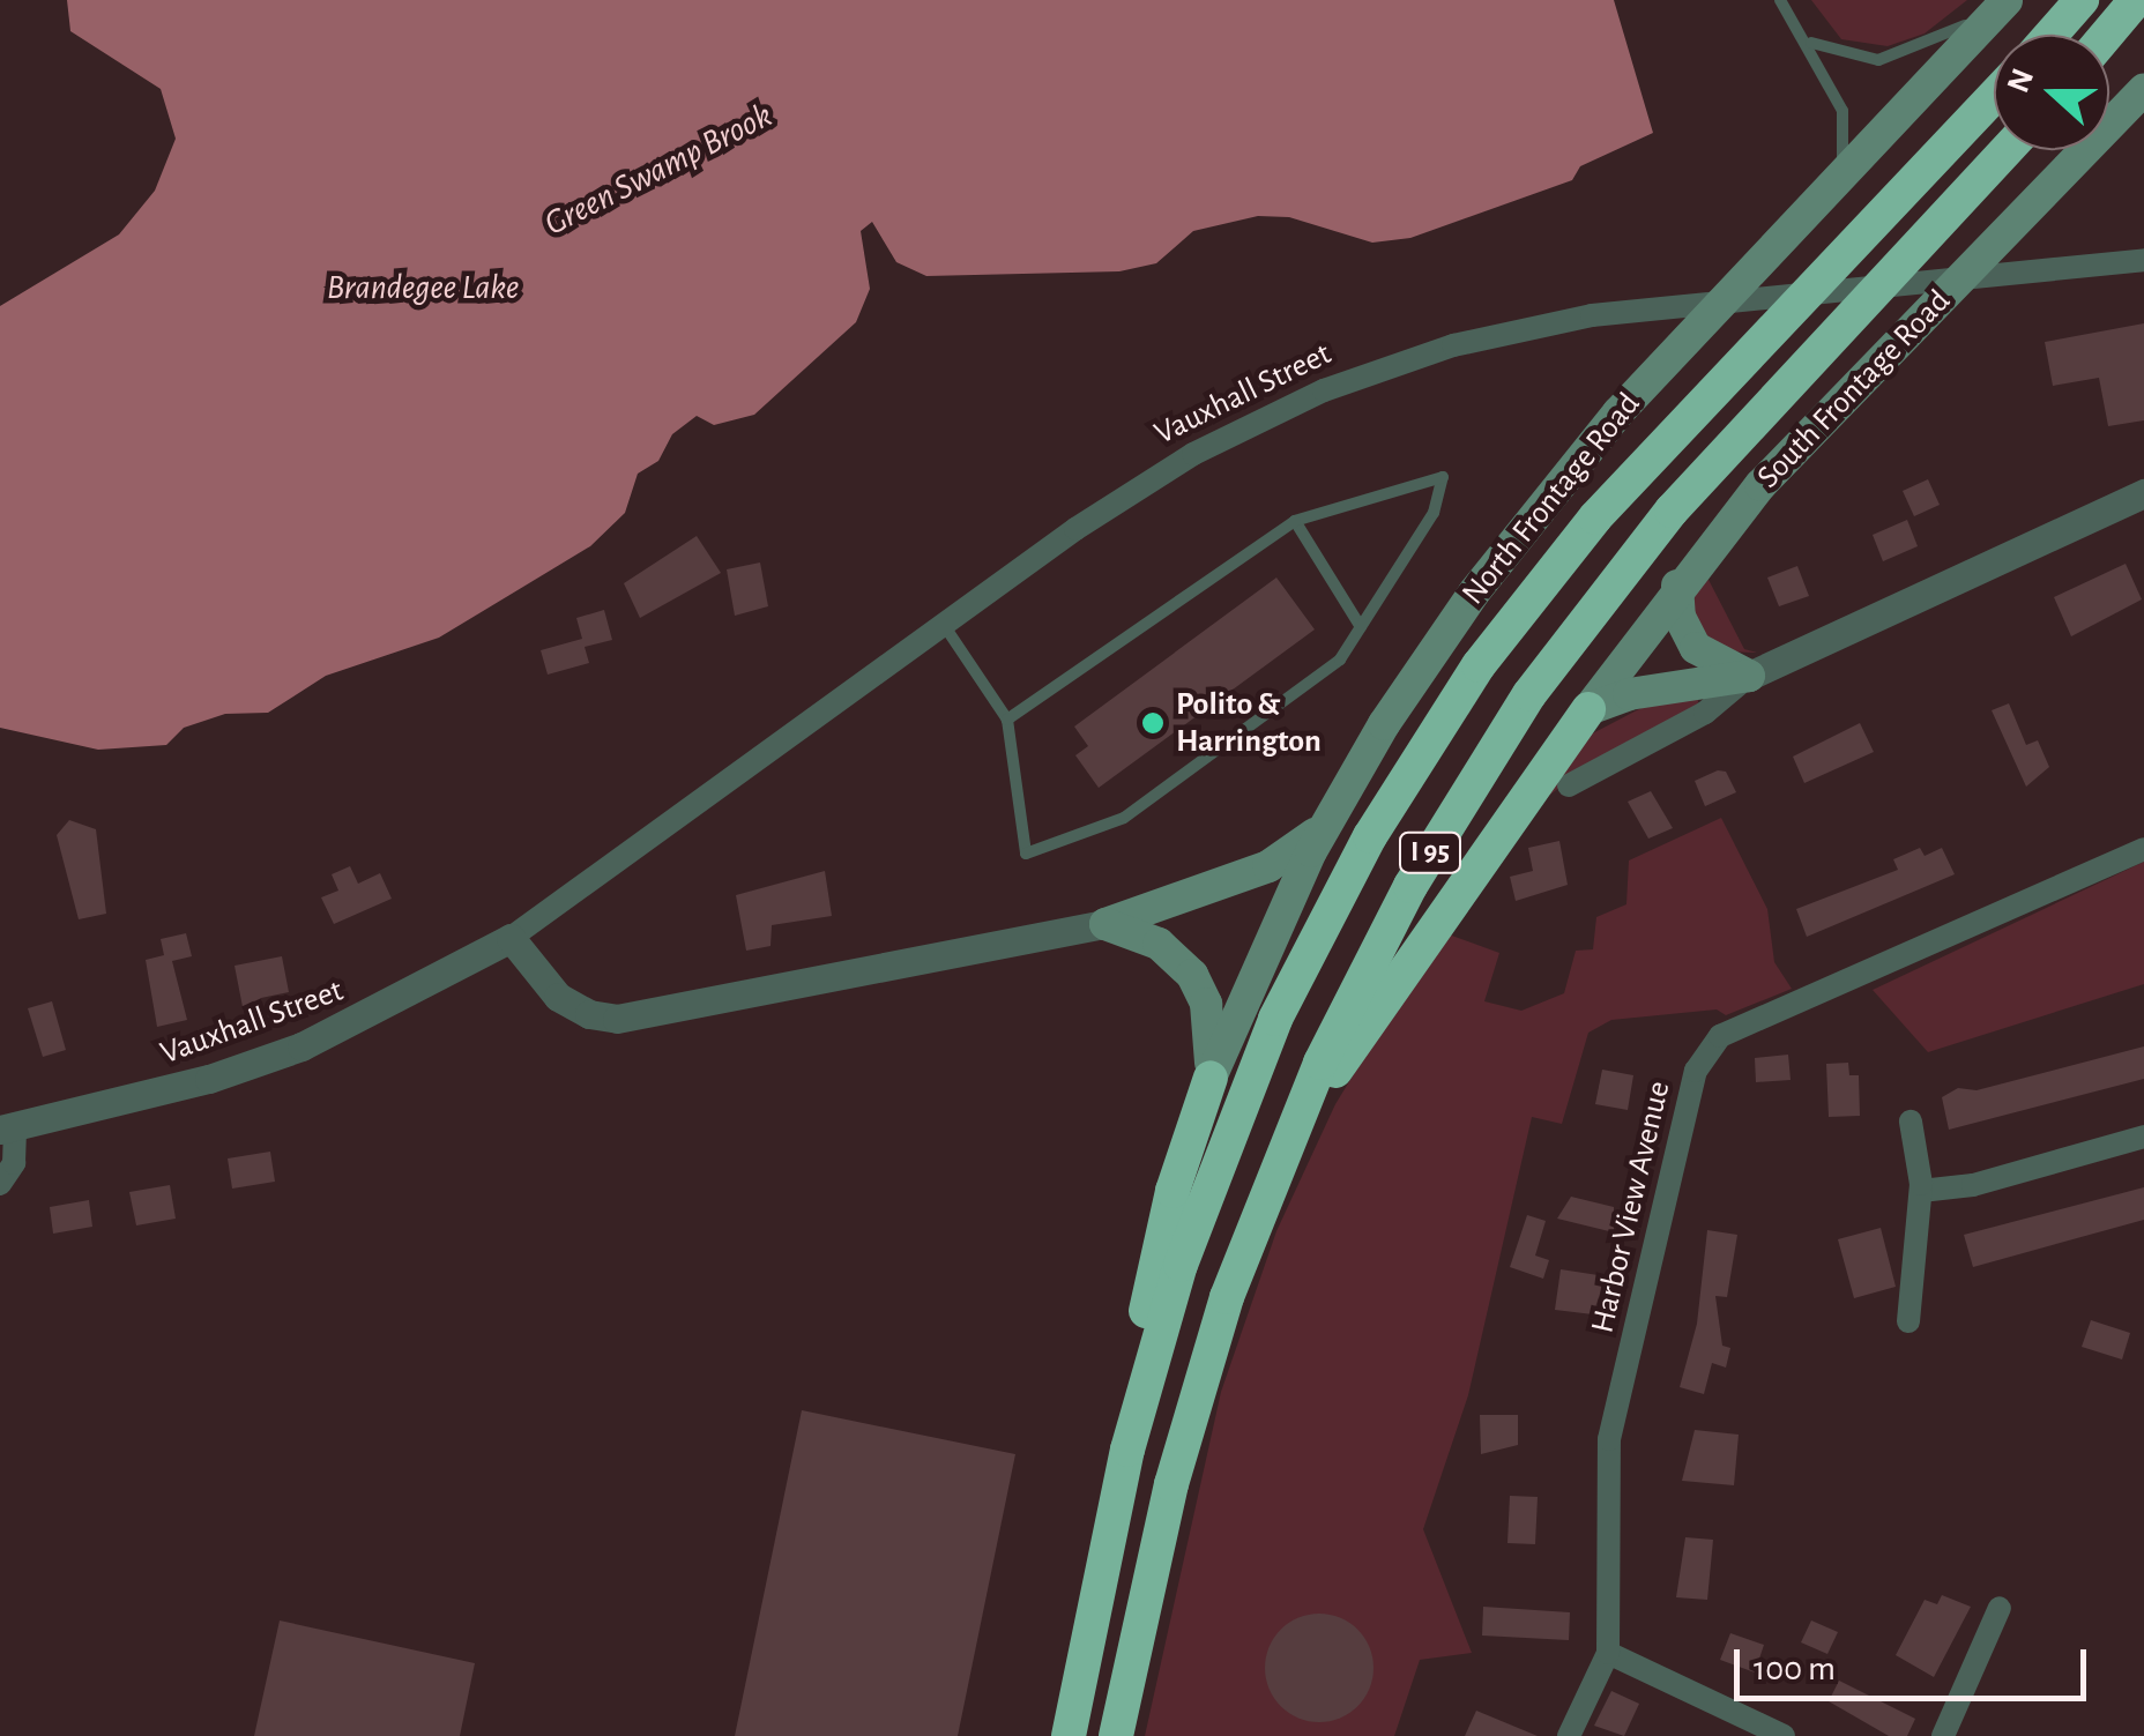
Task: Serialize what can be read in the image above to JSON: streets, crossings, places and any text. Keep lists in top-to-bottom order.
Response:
{
  "streets": {
    "highway": ["I 95"],
    "main road": ["South Frontage Road", "North Frontage Road"],
    "street": ["Vauxhall Street", "Harbor View Avenue"]
  },
  "water": ["Green Swamp Brook", "Brandegee Lake"],
  "places": ["Polito & Harrington"],
  "scale_bar": "100 m",
  "north": "left"
}
